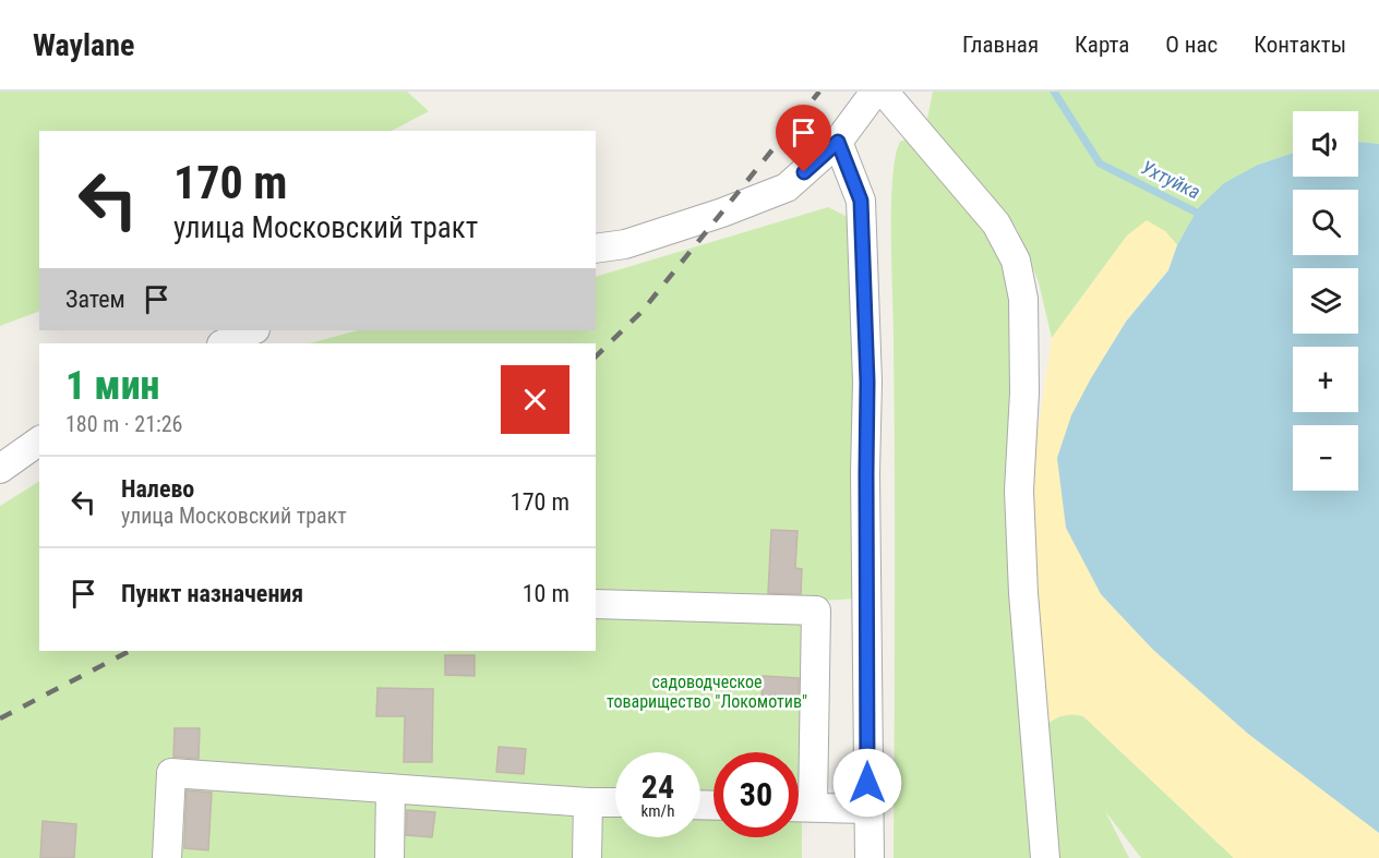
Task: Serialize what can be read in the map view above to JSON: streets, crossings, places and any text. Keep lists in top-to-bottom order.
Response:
{
  "water": ["Ухтуйка"],
  "parks": ["садоводческое товарищество \"Локомотив\""],
  "page": {
    "header": "Waylane",
    "nav": [
      "Главная",
      "Карта",
      "О нас",
      "Контакты"
    ],
    "map_buttons": ["+", "−"],
    "turn": ["170 m", "улица Московский тракт"],
    "then": "Затем",
    "heading": ["1 мин", "180 m · 21:26"],
    "list": [
      {
        "name": "Налево",
        "note": "улица Московский тракт",
        "value": "170 m"
      },
      {
        "name": "Пункт назначения",
        "value": "10 m"
      }
    ],
    "speed": "24 km/h",
    "limit": "30"
  }
}
